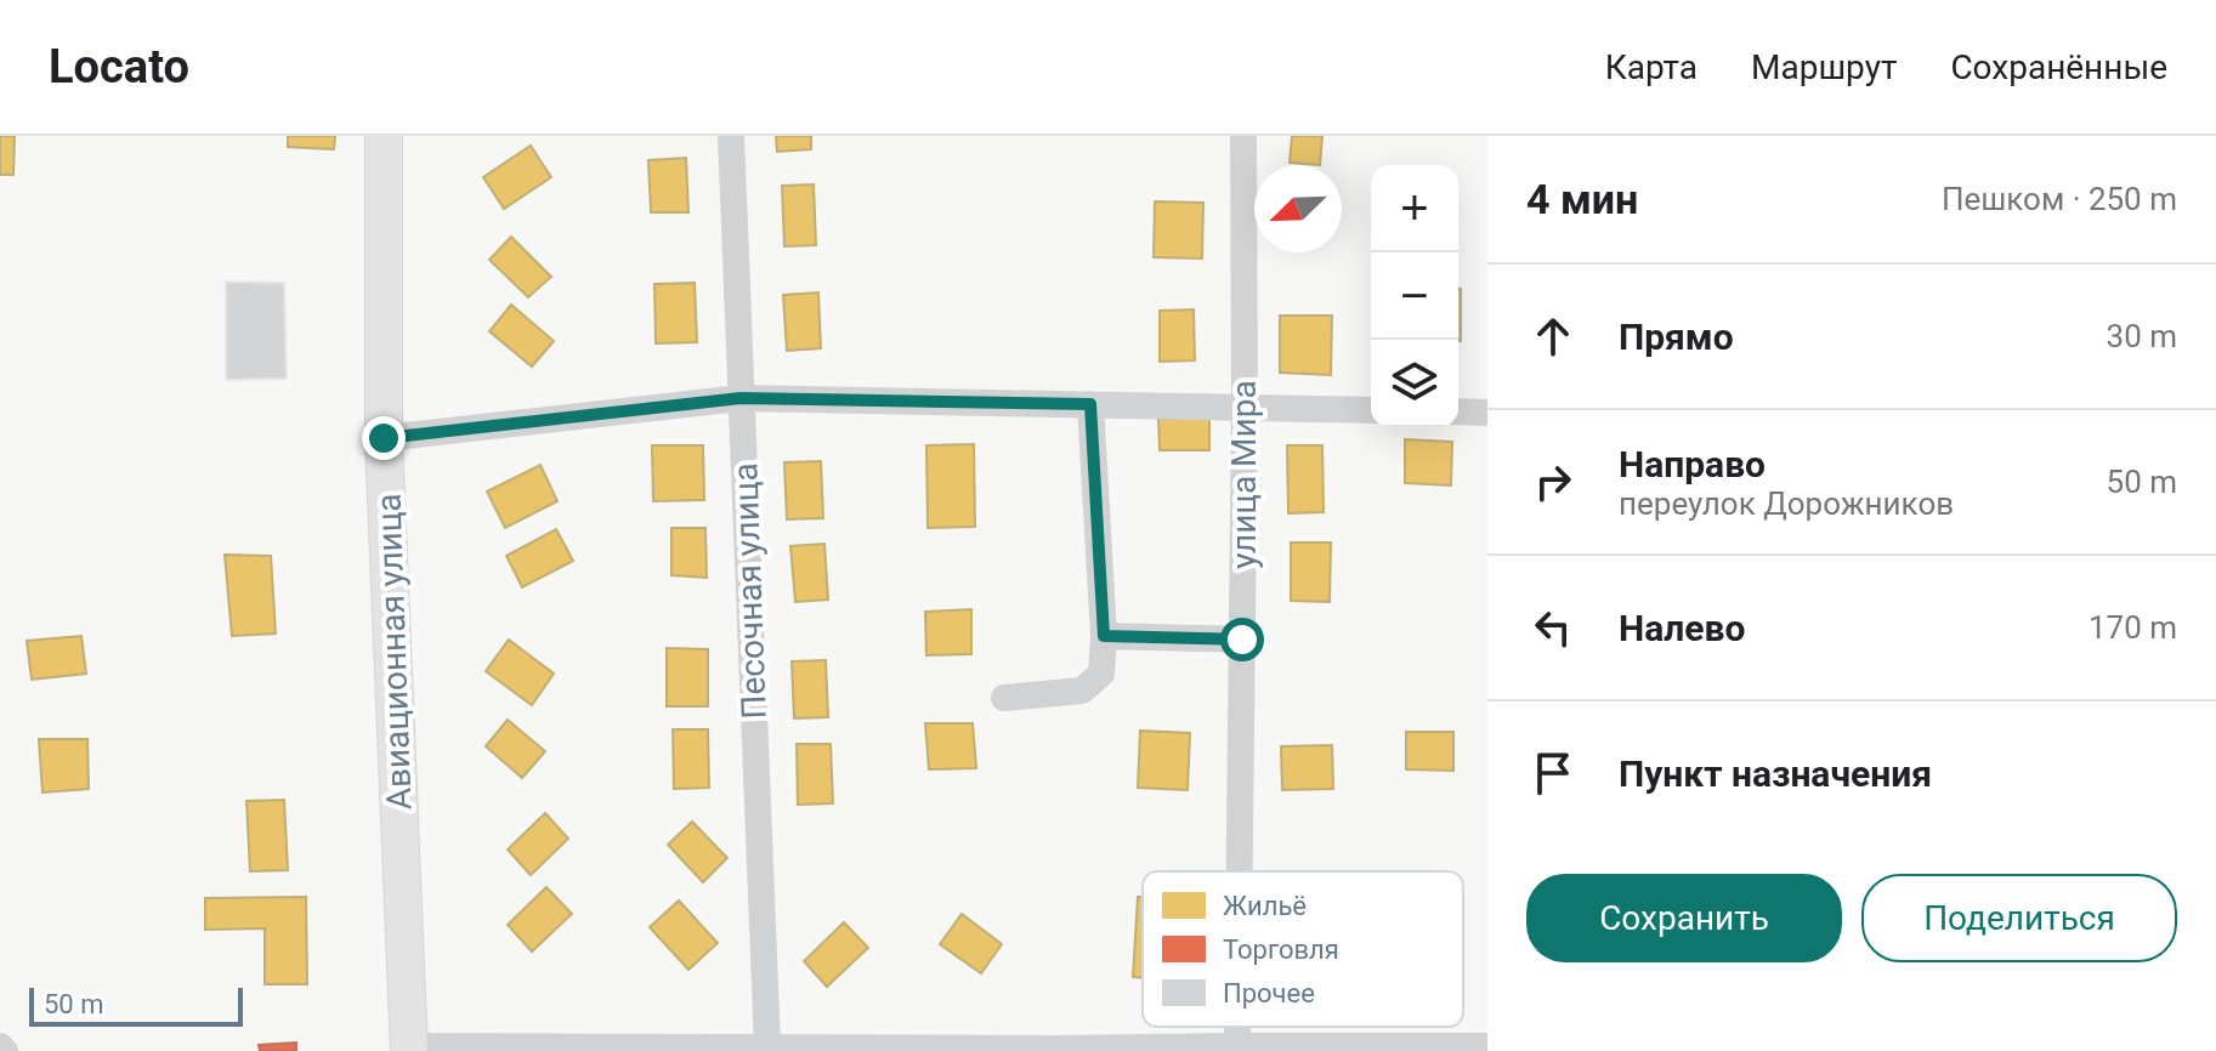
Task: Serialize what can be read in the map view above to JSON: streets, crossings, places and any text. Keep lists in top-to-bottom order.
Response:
{
  "streets": {
    "main road": ["Авиационная улица"],
    "street": ["улица Мира", "Песочная улица"]
  },
  "legend": ["Жильё", "Торговля", "Прочее"],
  "scale_bar": "50 m",
  "north": "bottom left",
  "page": {
    "header": "Locato",
    "nav": ["Карта", "Маршрут", "Сохранённые"],
    "heading": ["4 мин", "Пешком · 250 m"],
    "map_buttons": ["+", "−"],
    "list": [
      ["Прямо", "30 m"],
      ["Направо", "переулок Дорожников", "50 m"],
      ["Налево", "170 m"],
      "Пункт назначения"
    ],
    "buttons": ["Сохранить", "Поделиться"],
    "scale": "50 m"
  }
}
